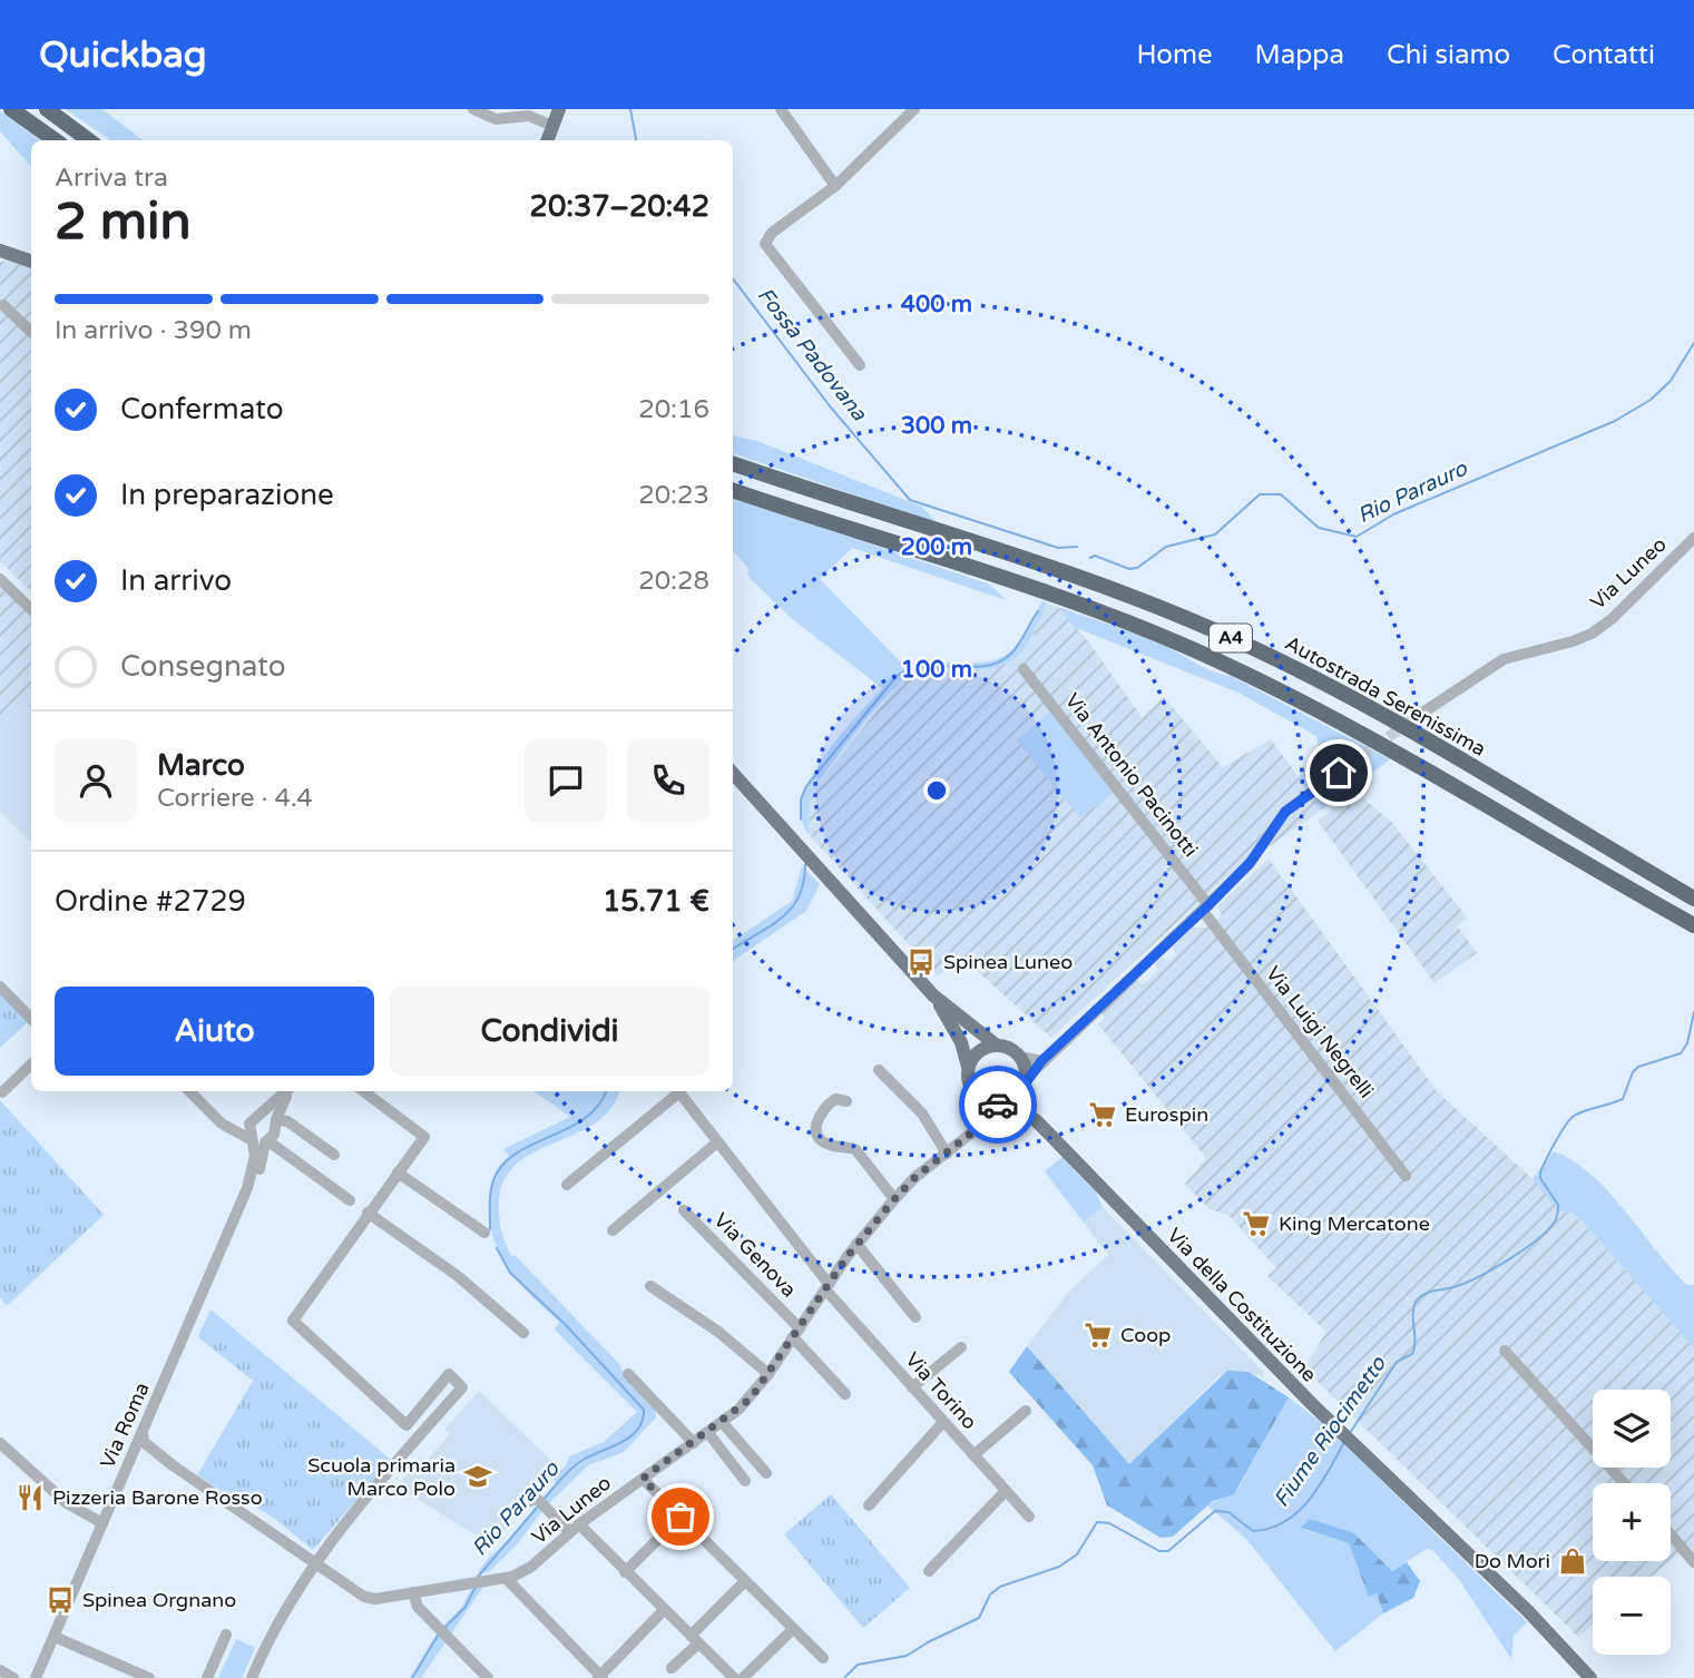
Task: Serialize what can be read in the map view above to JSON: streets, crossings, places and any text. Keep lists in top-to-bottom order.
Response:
{
  "streets": {
    "highway": ["A4", "Autostrada Serenissima"],
    "main road": ["Via della Costituzione"],
    "street": [
      "Via Luneo",
      "Via Antonio Pacinotti",
      "Via Luigi Negrelli",
      "Via Genova",
      "Via Torino",
      "Via Roma"
    ]
  },
  "crossings": [
    ["Via Luneo", "Via Genova"],
    ["Via Luneo", "Via della Costituzione"],
    ["Via Luneo", "Via Torino"],
    ["Via Luneo", "Via Roma"],
    ["Via Antonio Pacinotti", "Via Luigi Negrelli"]
  ],
  "water": ["Fossa Padovana", "Rio Parauro", "Fiume Riocimetto"],
  "places": {
    "bus stop": ["Spinea Luneo", "Spinea Orgnano"],
    "supermarket": ["Eurospin", "King Mercatone", "Coop"],
    "school or university": ["Scuola primaria Marco Polo"],
    "restaurant": ["Pizzeria Barone Rosso"],
    "shop": ["Do Mori"]
  },
  "page": {
    "header": "Quickbag",
    "nav": [
      "Home",
      "Mappa",
      "Chi siamo",
      "Contatti"
    ],
    "heading": ["2 min", "Arriva tra", "20:37–20:42"],
    "panel": [
      "Marco",
      "Corriere · 4.4",
      "Ordine #2729",
      "15.71 €"
    ],
    "bar": "In arrivo · 390 m",
    "list": [
      ["Confermato", "20:16"],
      ["In preparazione", "20:23"],
      ["In arrivo", "20:28"],
      "Consegnato"
    ],
    "buttons": ["Aiuto", "Condividi"],
    "map_buttons": ["+", "−"]
  },
  "rings": [
    "400 m",
    "300 m",
    "200 m",
    "100 m"
  ]
}
